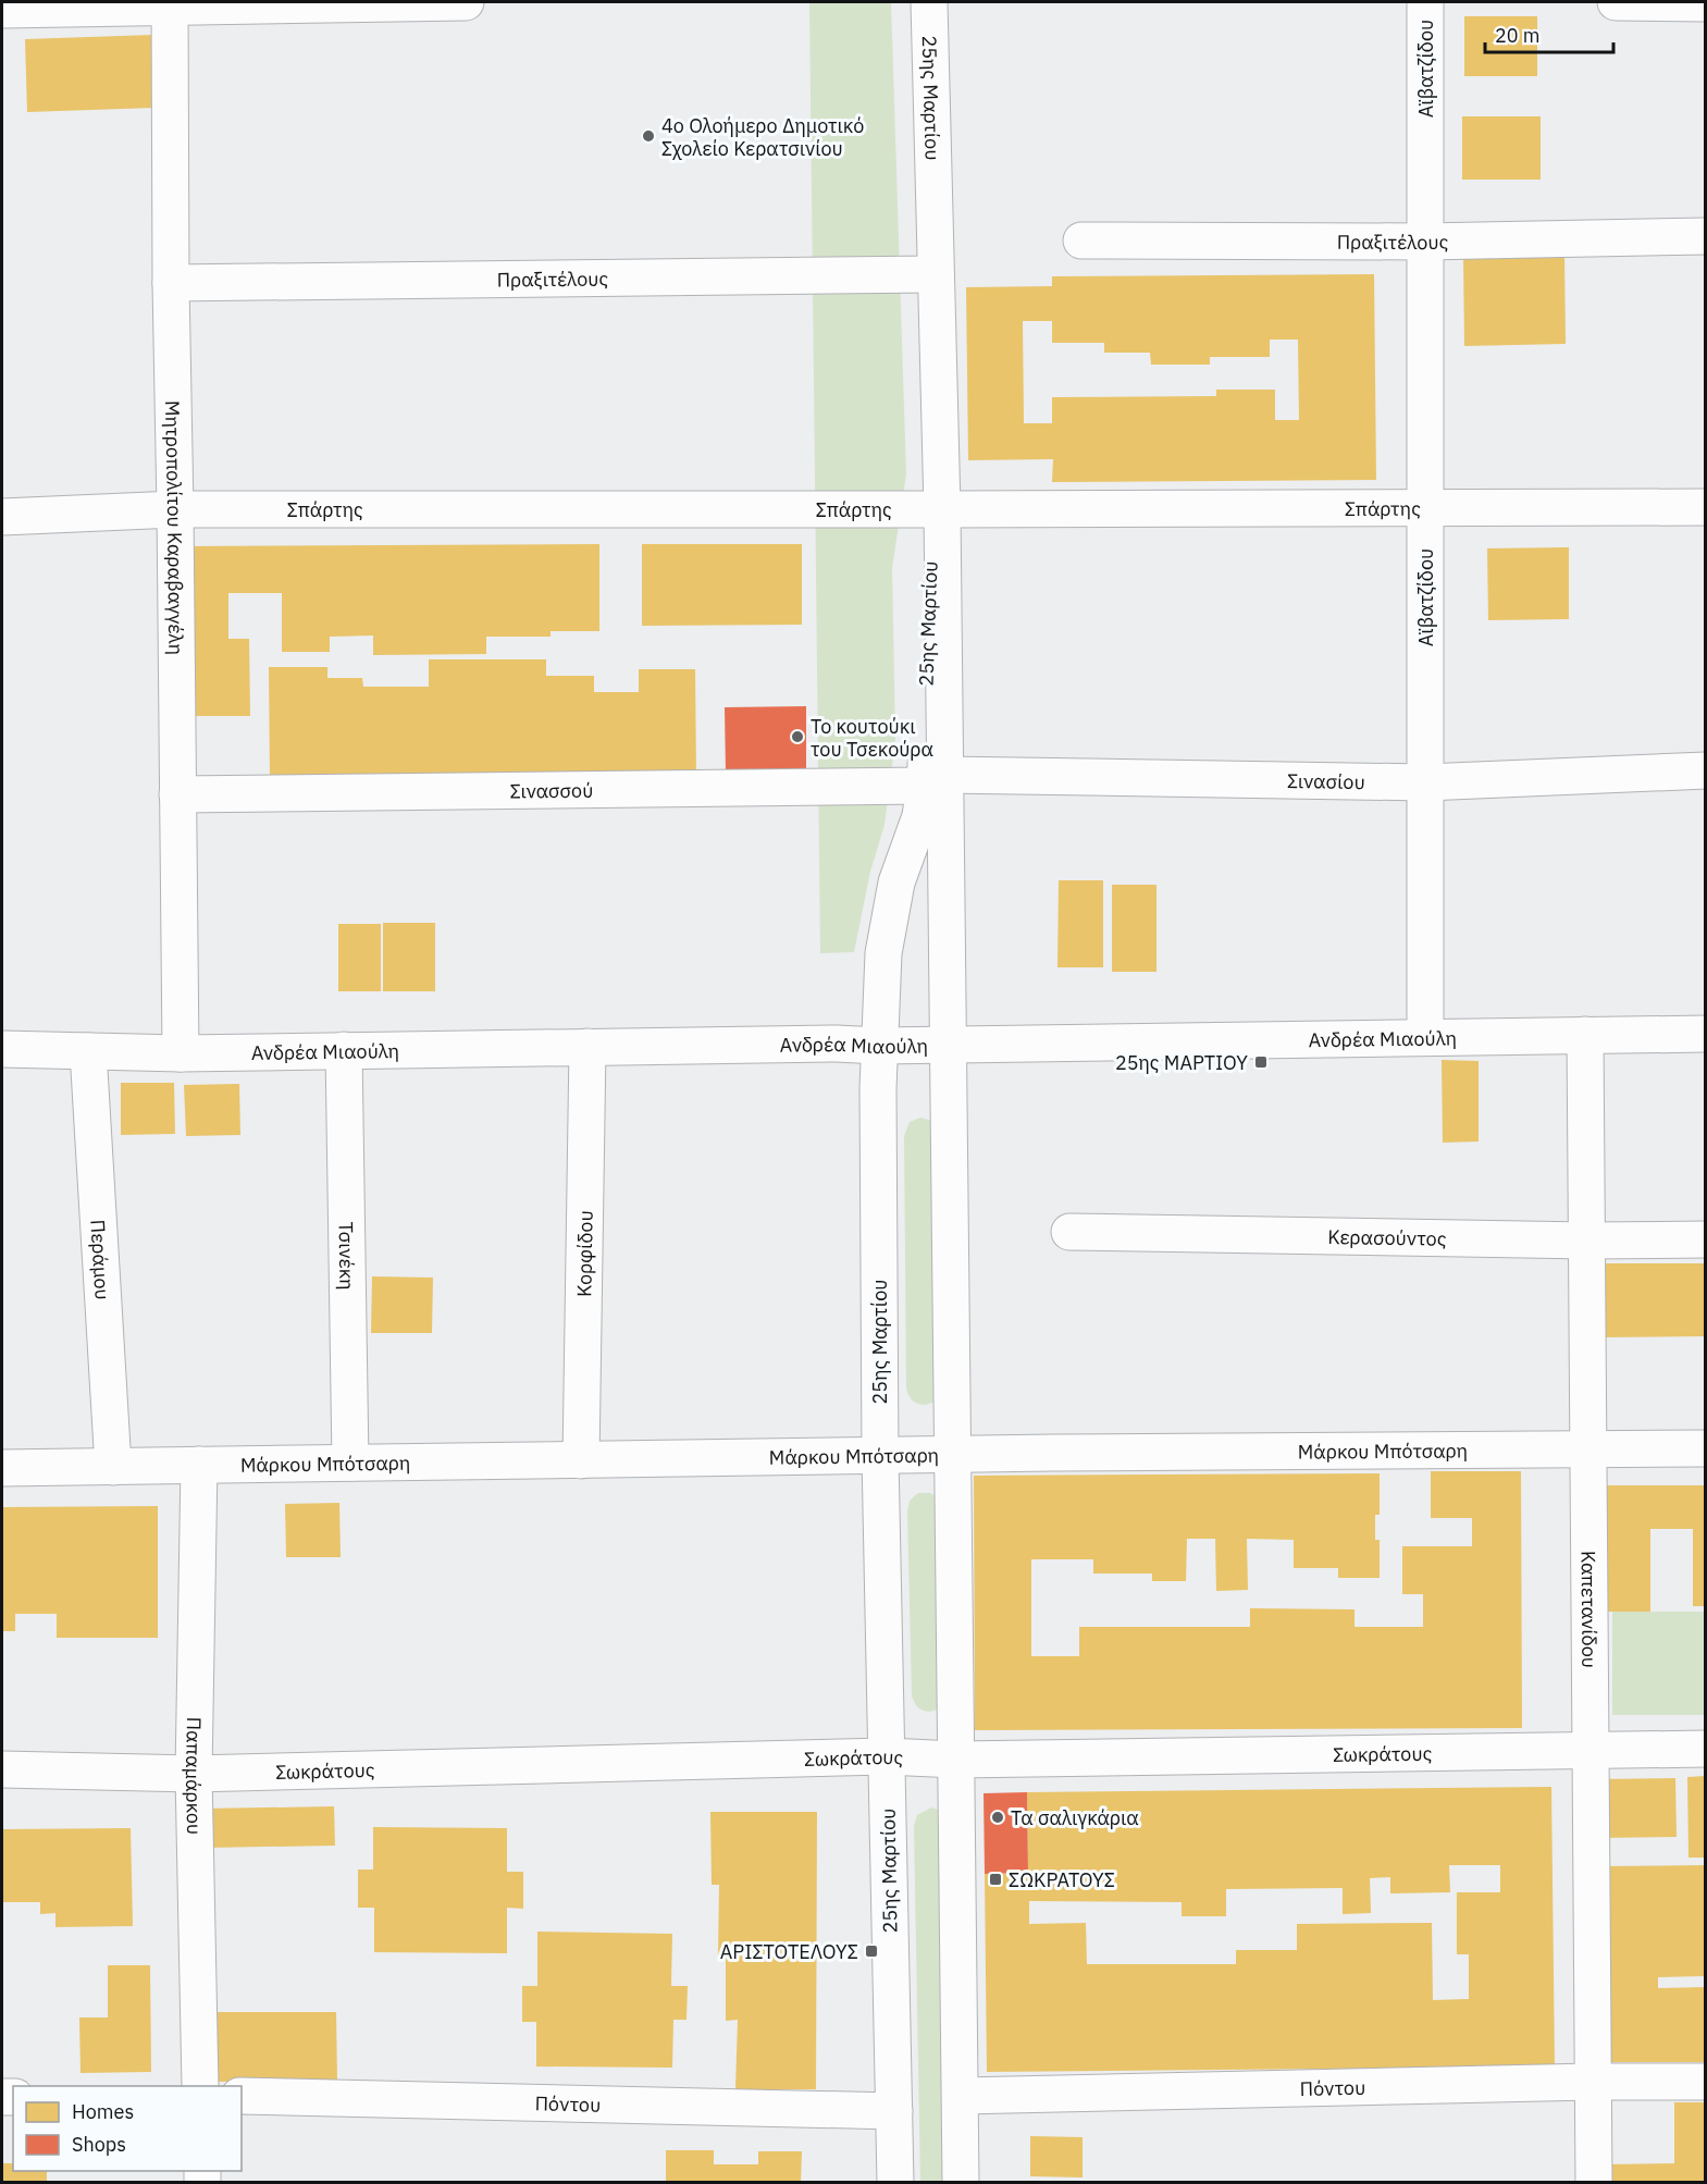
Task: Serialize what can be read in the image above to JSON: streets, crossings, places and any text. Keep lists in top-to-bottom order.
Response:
{
  "streets": {
    "street": [
      "Αϊβατζίδου",
      "25ης Μαρτίου",
      "Πραξιτέλους",
      "Σπάρτης",
      "Μητροπολίτου Καραβαγγέλη",
      "Σινασίου",
      "Σινασσού",
      "Ανδρέα Μιαούλη",
      "Κερασούντος",
      "Κορφίδου",
      "Τσινέκη",
      "Περάμου",
      "Μάρκου Μπότσαρη",
      "Καπετανίδου",
      "Σωκράτους",
      "Παπαμάρκου",
      "Πόντου"
    ]
  },
  "crossings": [
    ["Αϊβατζίδου", "Πραξιτέλους"],
    ["Αϊβατζίδου", "Σπάρτης"],
    ["Αϊβατζίδου", "Σινασίου"],
    ["Αϊβατζίδου", "Ανδρέα Μιαούλη"],
    ["25ης Μαρτίου", "Πραξιτέλους"],
    ["25ης Μαρτίου", "Σπάρτης"],
    ["25ης Μαρτίου", "Σινασίου"],
    ["25ης Μαρτίου", "Σινασσού"],
    ["25ης Μαρτίου", "Ανδρέα Μιαούλη"],
    ["25ης Μαρτίου", "Μάρκου Μπότσαρη"],
    ["25ης Μαρτίου", "Σωκράτους"],
    ["25ης Μαρτίου", "Πόντου"],
    ["Πραξιτέλους", "Μητροπολίτου Καραβαγγέλη"],
    ["Σπάρτης", "Μητροπολίτου Καραβαγγέλη"],
    ["Μητροπολίτου Καραβαγγέλη", "Σινασσού"],
    ["Μητροπολίτου Καραβαγγέλη", "Ανδρέα Μιαούλη"],
    ["Σινασίου", "Σινασσού"],
    ["Ανδρέα Μιαούλη", "Κορφίδου"],
    ["Ανδρέα Μιαούλη", "Τσινέκη"],
    ["Ανδρέα Μιαούλη", "Περάμου"],
    ["Ανδρέα Μιαούλη", "Καπετανίδου"],
    ["Κερασούντος", "Καπετανίδου"],
    ["Κορφίδου", "Μάρκου Μπότσαρη"],
    ["Τσινέκη", "Μάρκου Μπότσαρη"],
    ["Περάμου", "Μάρκου Μπότσαρη"],
    ["Μάρκου Μπότσαρη", "Καπετανίδου"],
    ["Μάρκου Μπότσαρη", "Παπαμάρκου"],
    ["Καπετανίδου", "Σωκράτους"],
    ["Καπετανίδου", "Πόντου"],
    ["Σωκράτους", "Παπαμάρκου"]
  ],
  "places": {
    "other": ["4o Ολοήμερο Δημοτικό Σχολείο Κερατσινίου", "Το κουτούκι του Τσεκούρα", "Τα σαλιγκάρια"],
    "transit": ["25ης ΜΑΡΤΙΟΥ", "ΣΩΚΡΑΤΟΥΣ", "ΑΡΙΣΤΟΤΕΛΟΥΣ"]
  },
  "legend": ["Homes", "Shops"],
  "scale_bar": "20 m"
}
